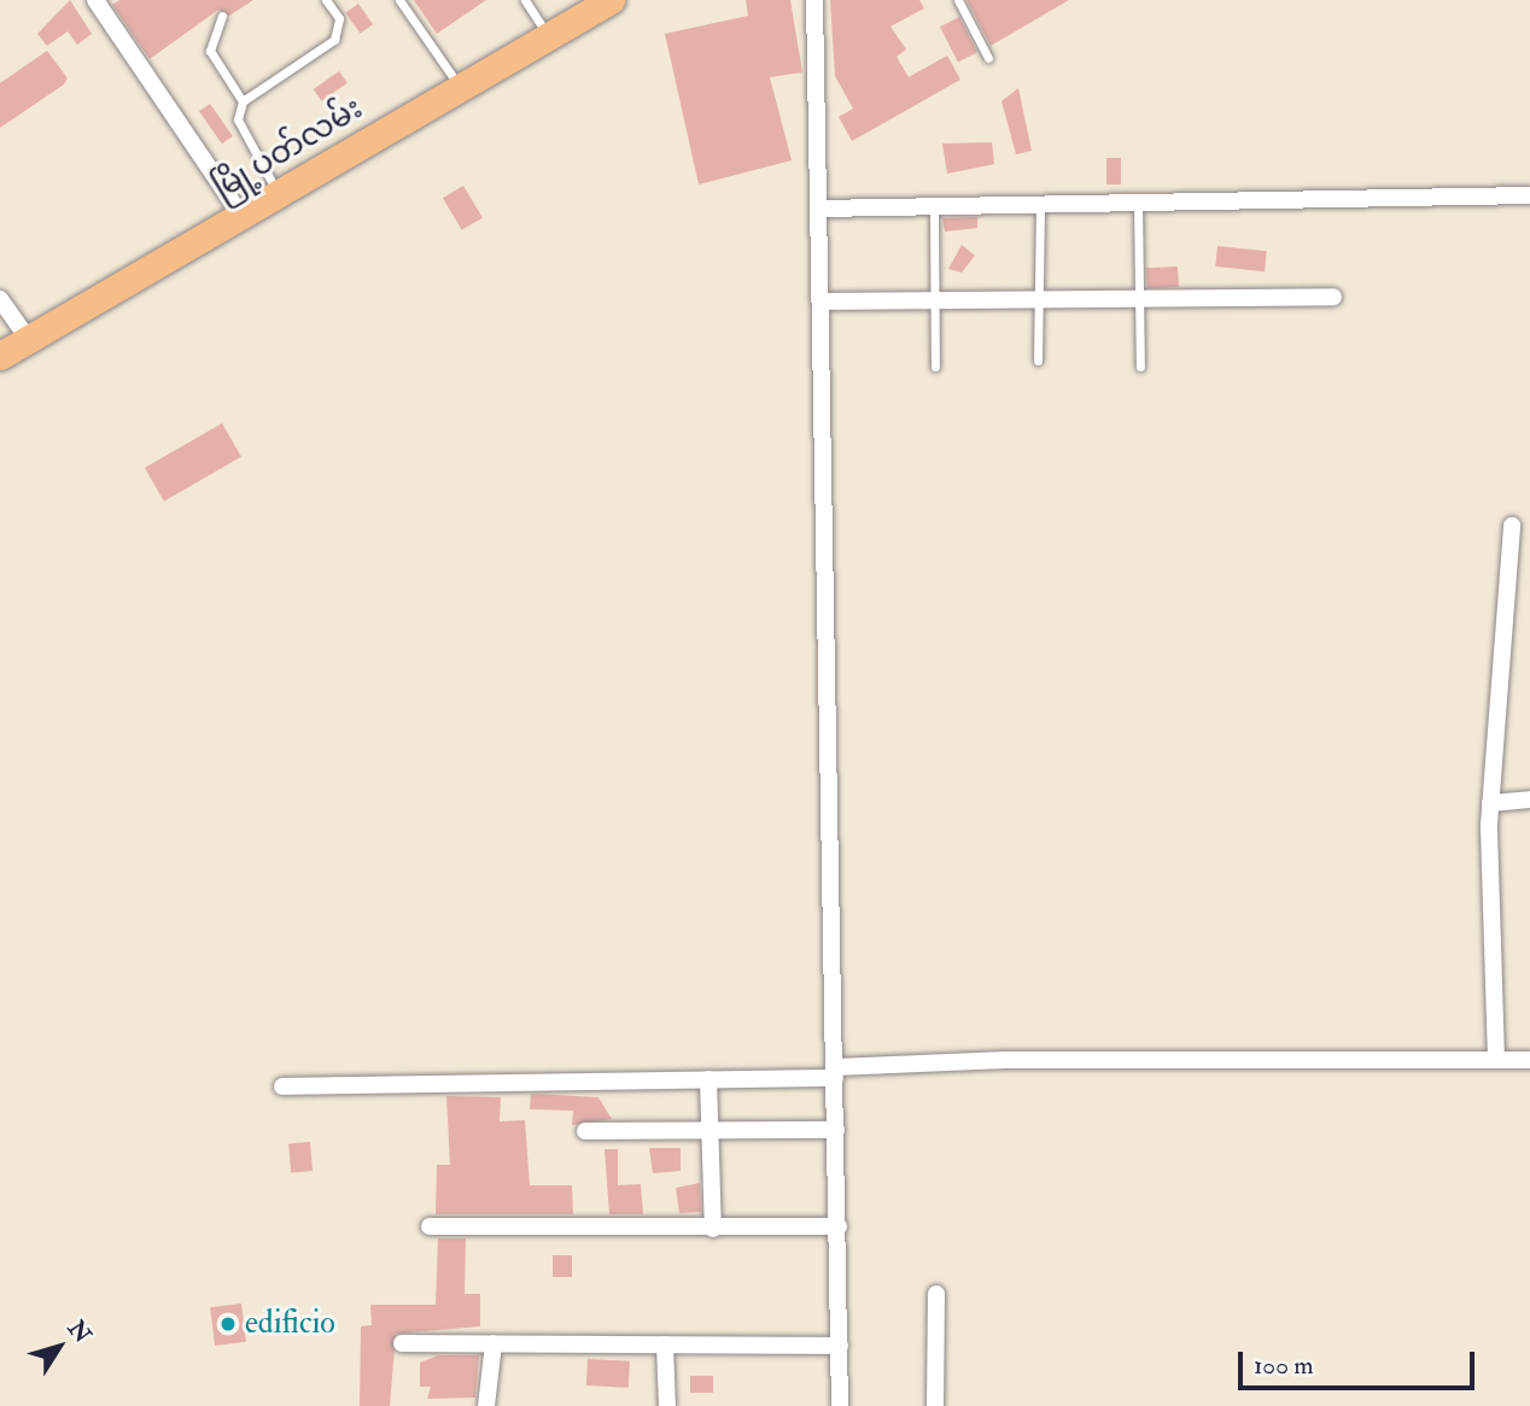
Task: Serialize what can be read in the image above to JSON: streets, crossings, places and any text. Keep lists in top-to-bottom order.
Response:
{
  "streets": {
    "main road": ["မြို့ပတ်လမ်း"]
  },
  "places": ["edificio"],
  "scale_bar": "100 m",
  "north": "top right"
}
